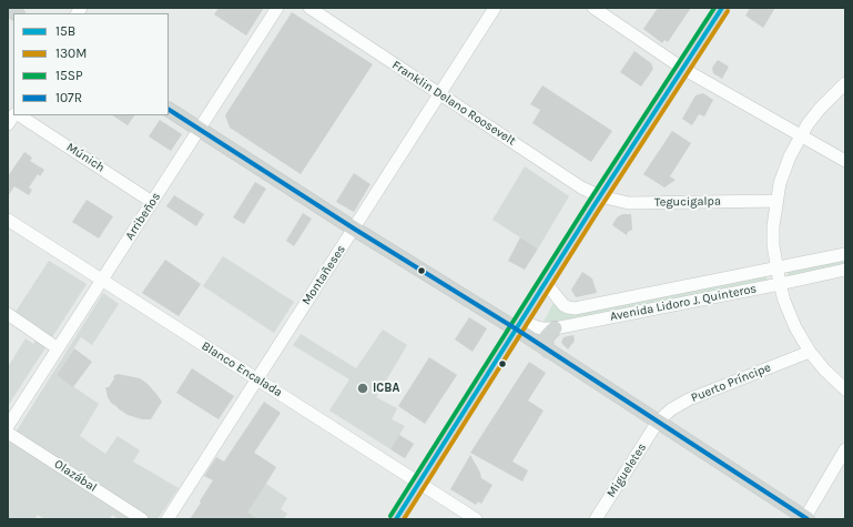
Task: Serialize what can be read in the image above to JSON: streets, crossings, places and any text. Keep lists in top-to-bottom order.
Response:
{
  "streets": {
    "street": [
      "Franklin Delano Roosevelt",
      "Múnich",
      "Tegucigalpa",
      "Arribeños",
      "Montañeses",
      "Avenida Lidoro J. Quinteros",
      "Blanco Encalada",
      "Puerto Príncipe",
      "Migueletes",
      "Olazábal"
    ]
  },
  "crossings": [
    ["Franklin Delano Roosevelt", "Tegucigalpa"],
    ["Franklin Delano Roosevelt", "Montañeses"],
    ["Múnich", "Arribeños"],
    ["Arribeños", "Blanco Encalada"],
    ["Montañeses", "Blanco Encalada"],
    ["Puerto Príncipe", "Migueletes"]
  ],
  "places": ["ICBA"],
  "lines": [
    "transit line 15B",
    "transit line 15SP",
    "transit line 130M",
    "transit line 107R"
  ],
  "legend": [
    "15B",
    "130M",
    "15SP",
    "107R"
  ]
}
